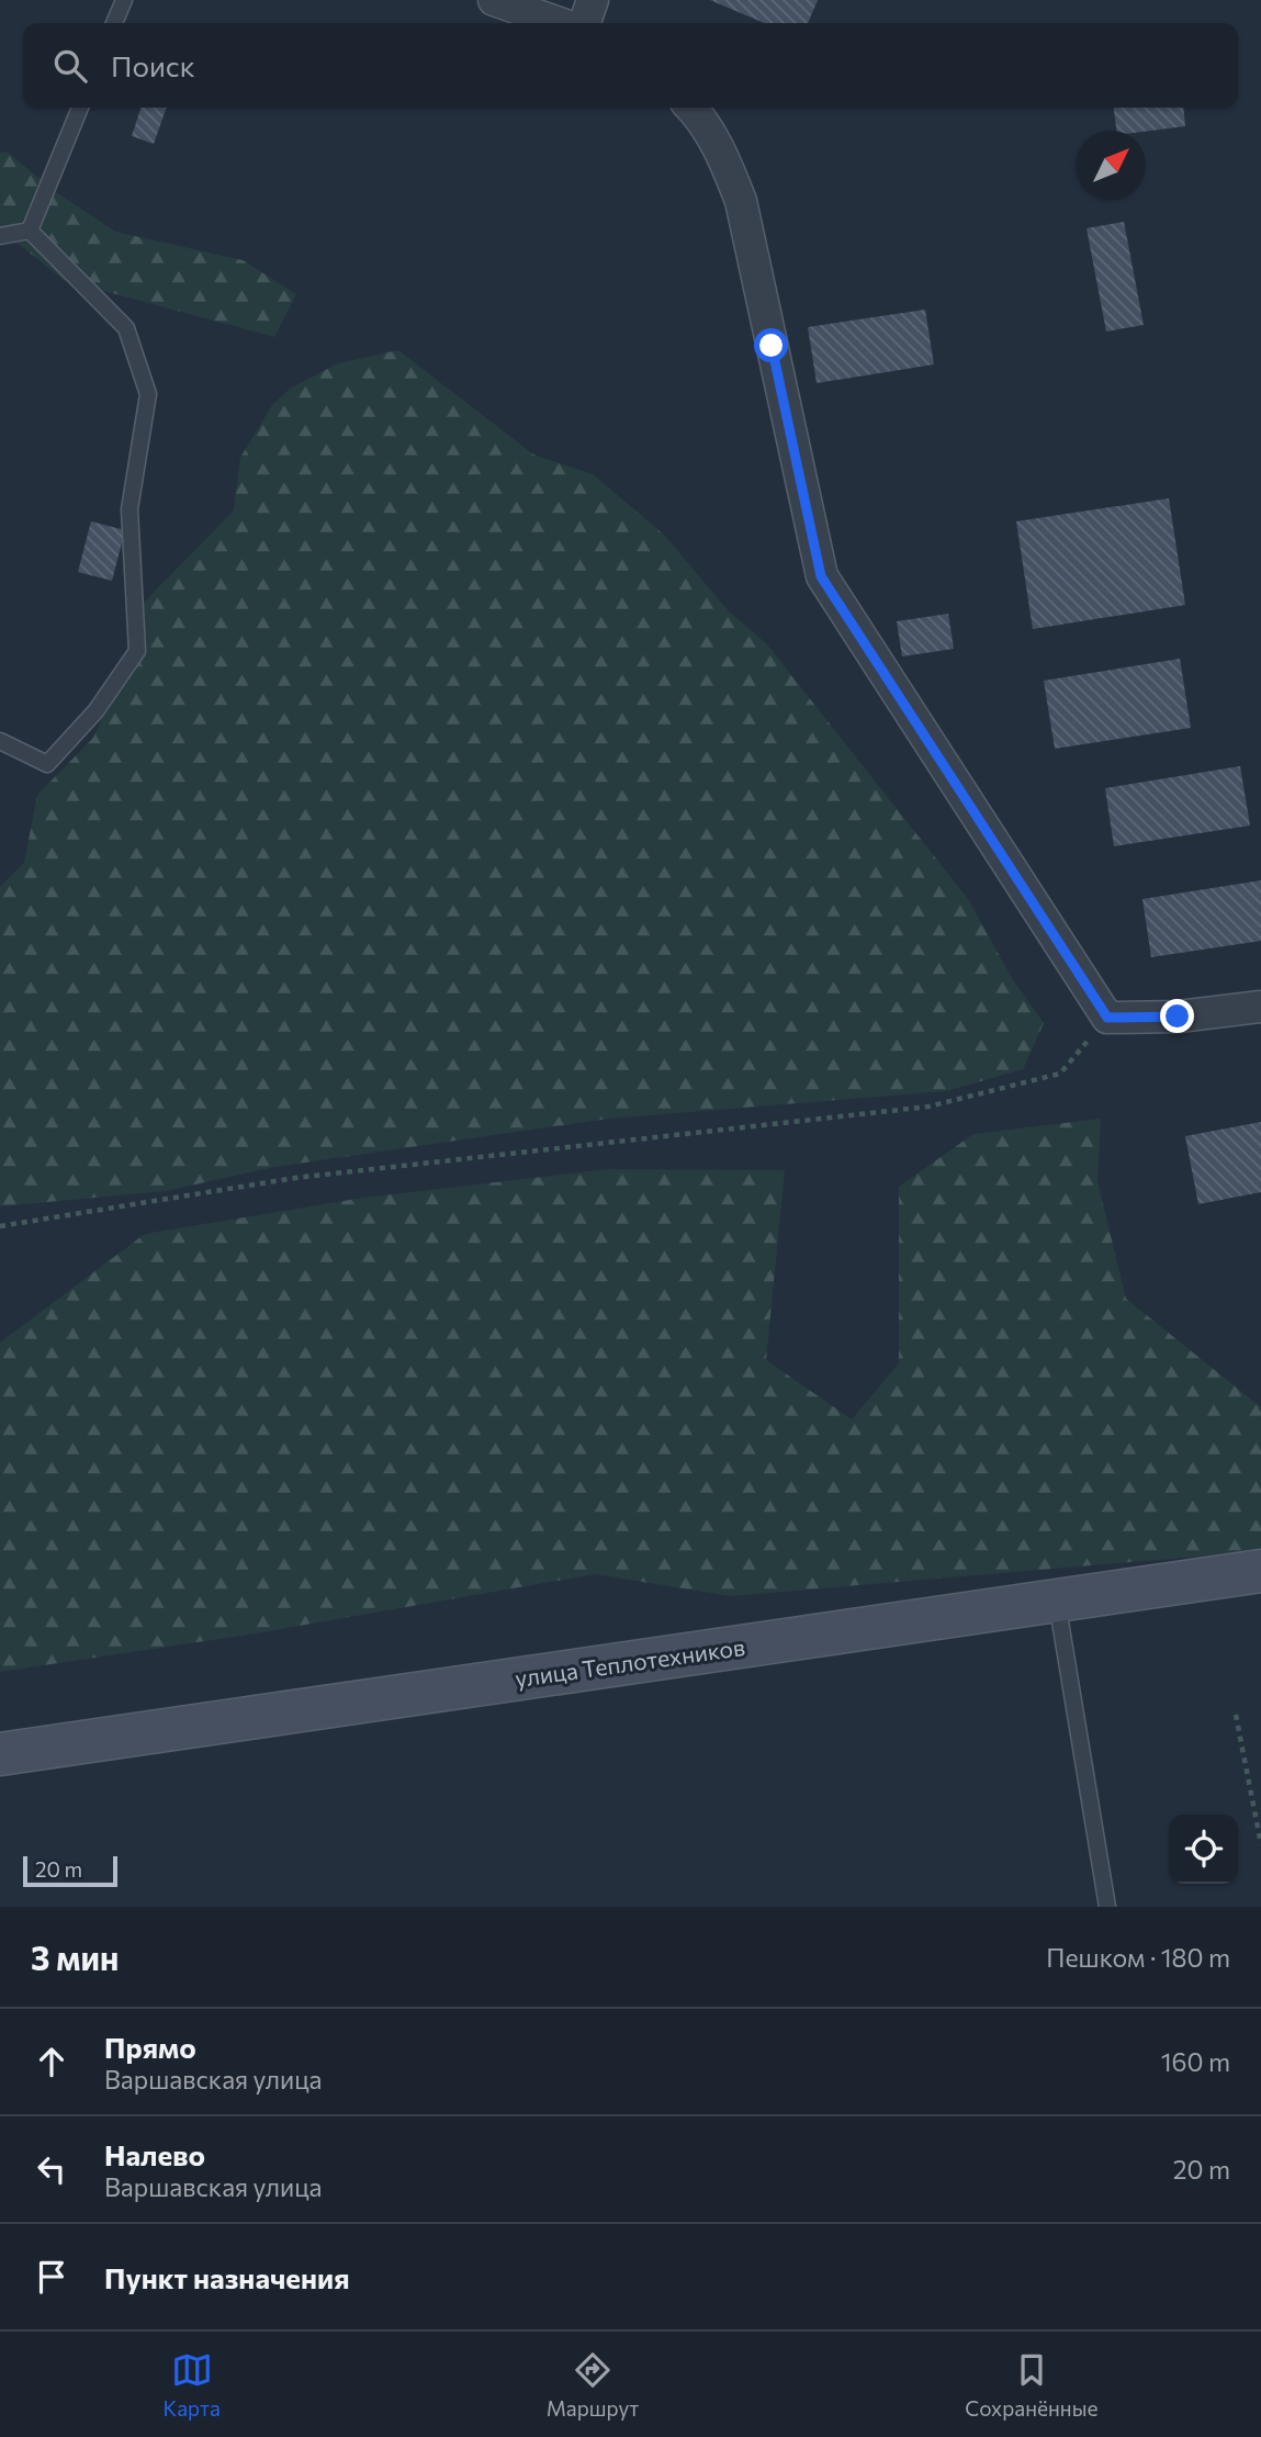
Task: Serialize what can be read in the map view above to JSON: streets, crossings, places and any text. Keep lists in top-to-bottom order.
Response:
{
  "streets": {
    "main road": ["улица Теплотехников"]
  },
  "scale_bar": "20 m",
  "north": "top right",
  "page": {
    "search": "Поиск",
    "scale": "20 m",
    "heading": ["3 мин", "Пешком · 180 m"],
    "list": [
      ["Прямо", "Варшавская улица", "160 m"],
      ["Налево", "Варшавская улица", "20 m"],
      "Пункт назначения"
    ],
    "nav": ["Карта", "Маршрут", "Сохранённые"]
  }
}
